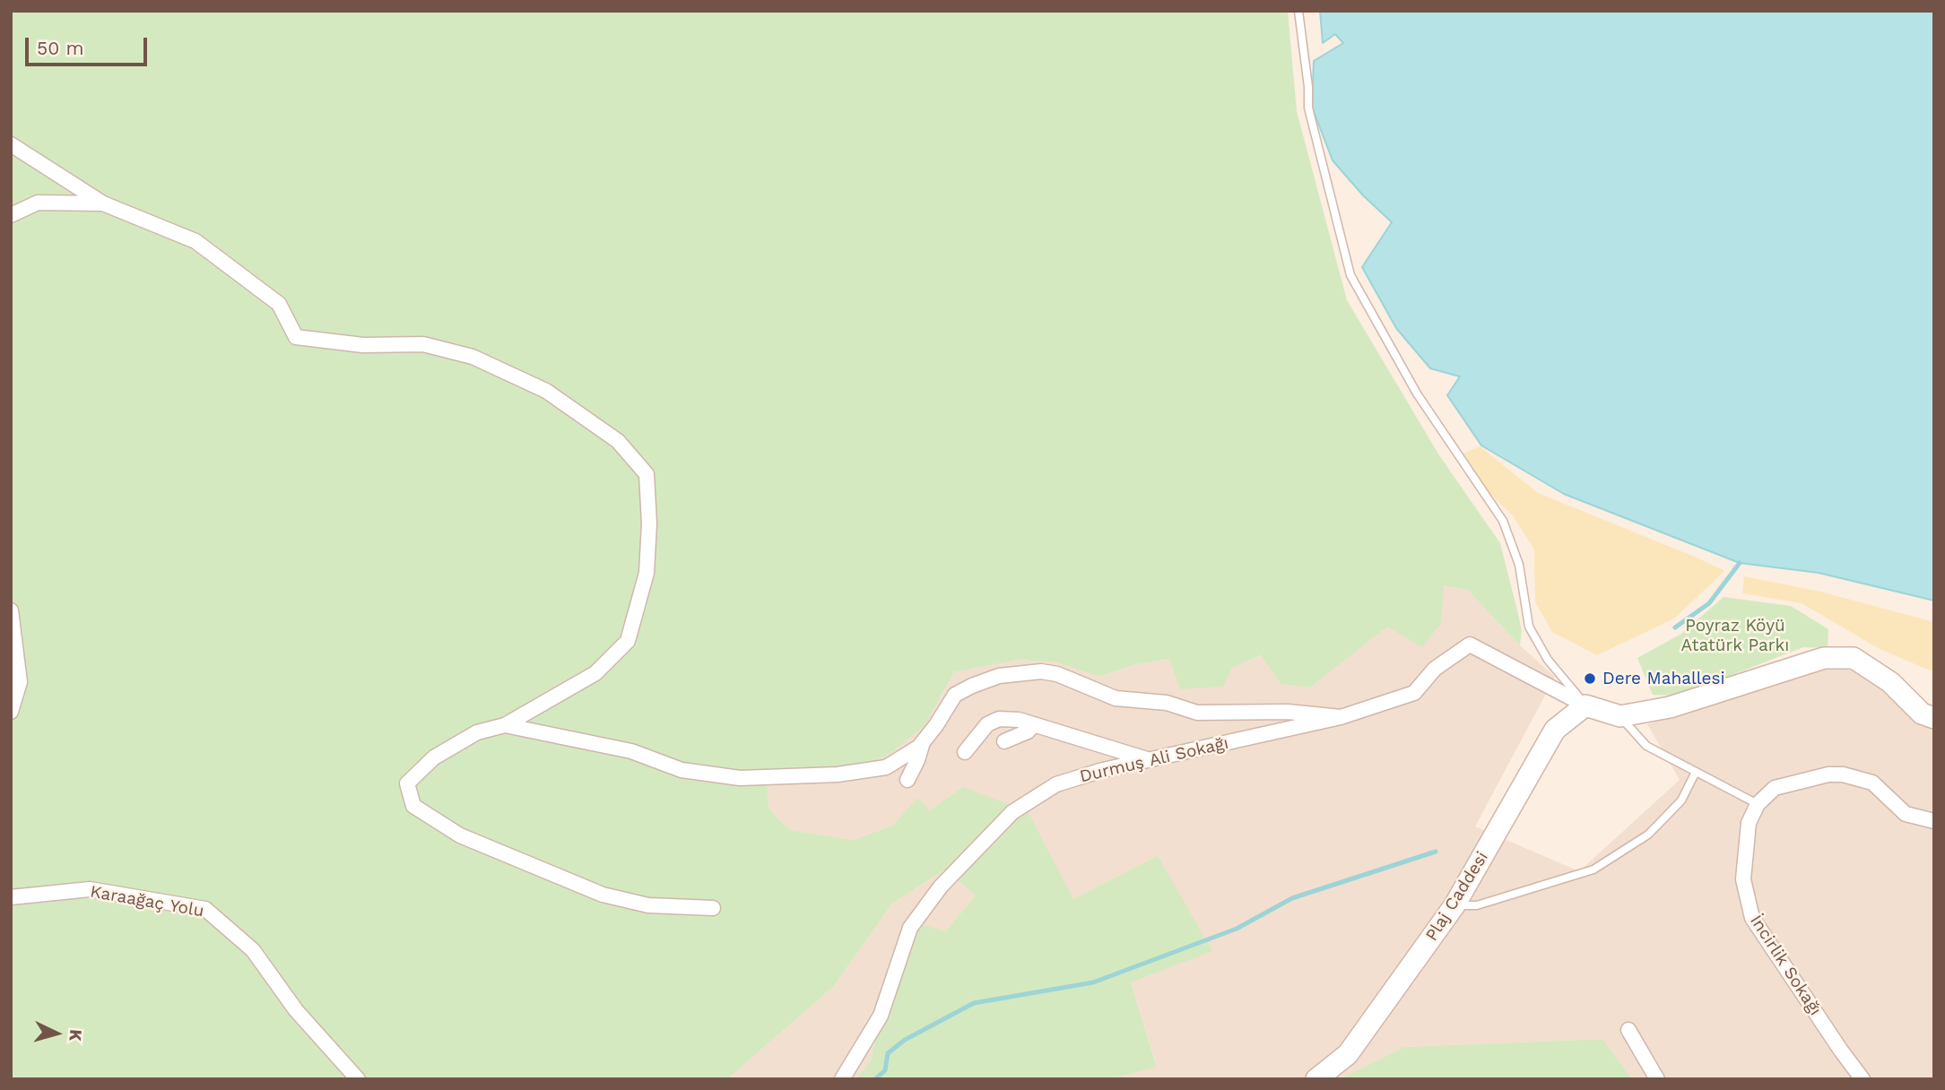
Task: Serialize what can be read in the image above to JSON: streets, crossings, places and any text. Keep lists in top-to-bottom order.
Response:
{
  "streets": {
    "street": [
      "Durmuş Ali Sokağı",
      "Plaj Caddesi",
      "Karaağaç Yolu",
      "İncirlik Sokağı"
    ]
  },
  "crossings": [
    ["Durmuş Ali Sokağı", "Plaj Caddesi"]
  ],
  "parks": ["Poyraz Köyü Atatürk Parkı"],
  "places": ["Dere Mahallesi"],
  "scale_bar": "50 m",
  "north": "right"
}
